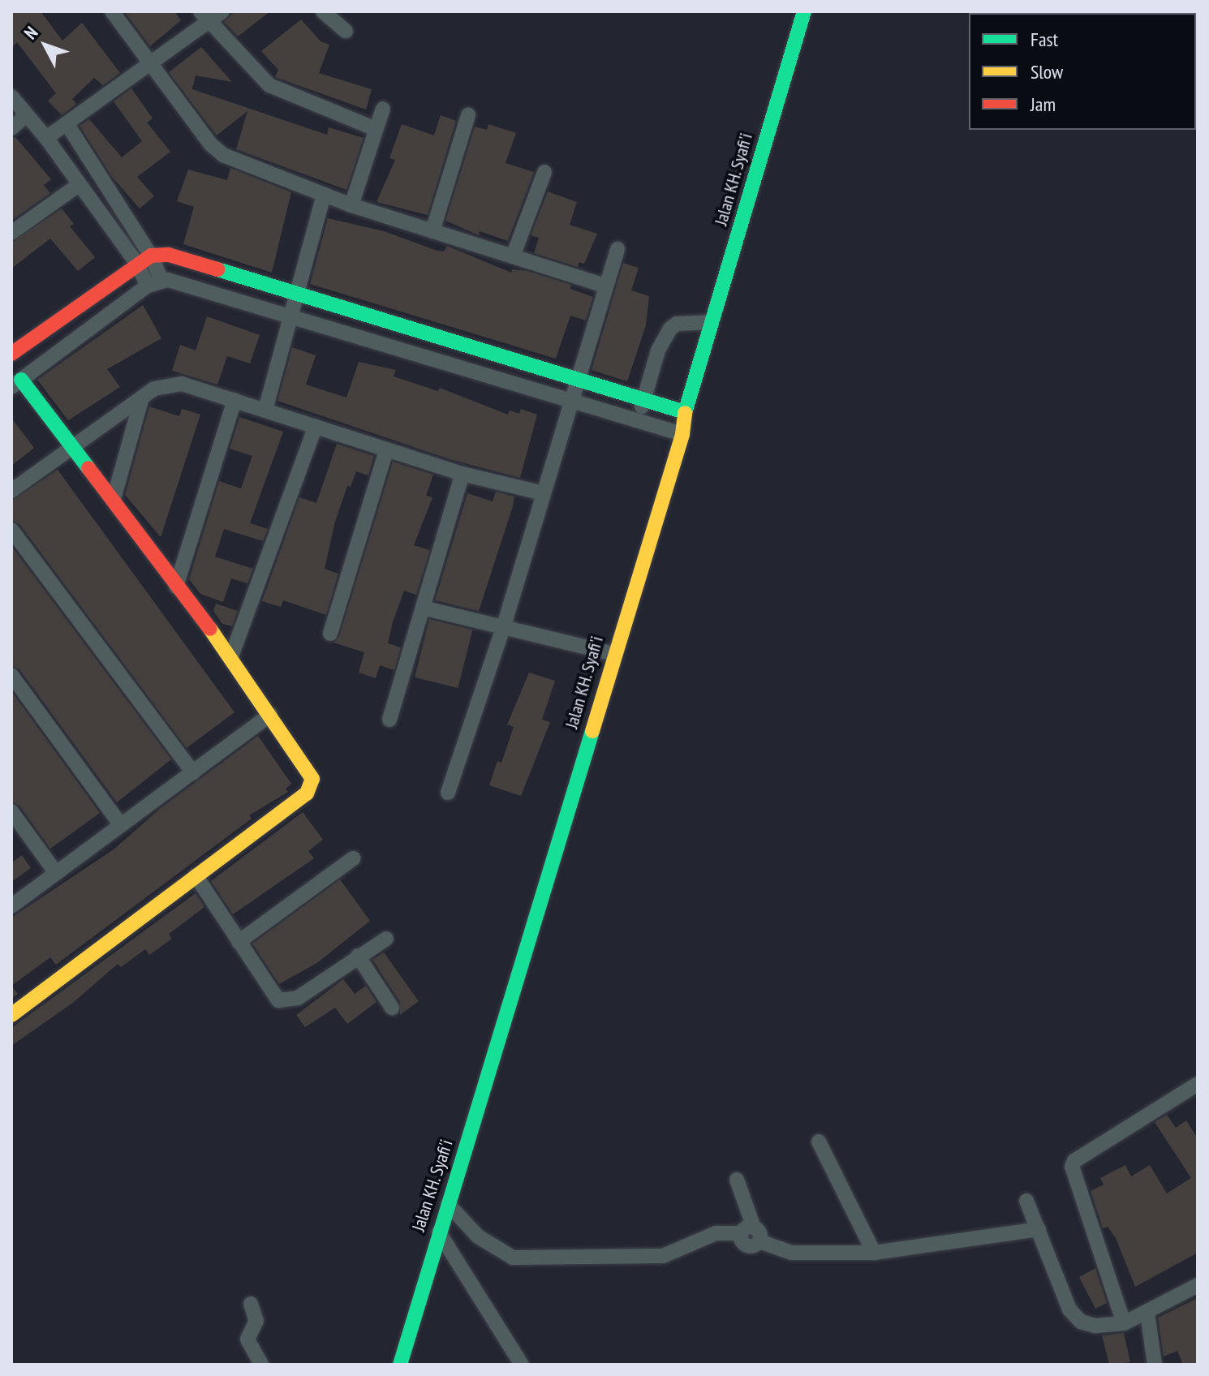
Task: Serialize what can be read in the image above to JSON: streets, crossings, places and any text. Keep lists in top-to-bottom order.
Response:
{
  "streets": {
    "street": ["Jalan KH. Syafi'i"]
  },
  "legend": ["Fast", "Slow", "Jam"],
  "north": "top left"
}
